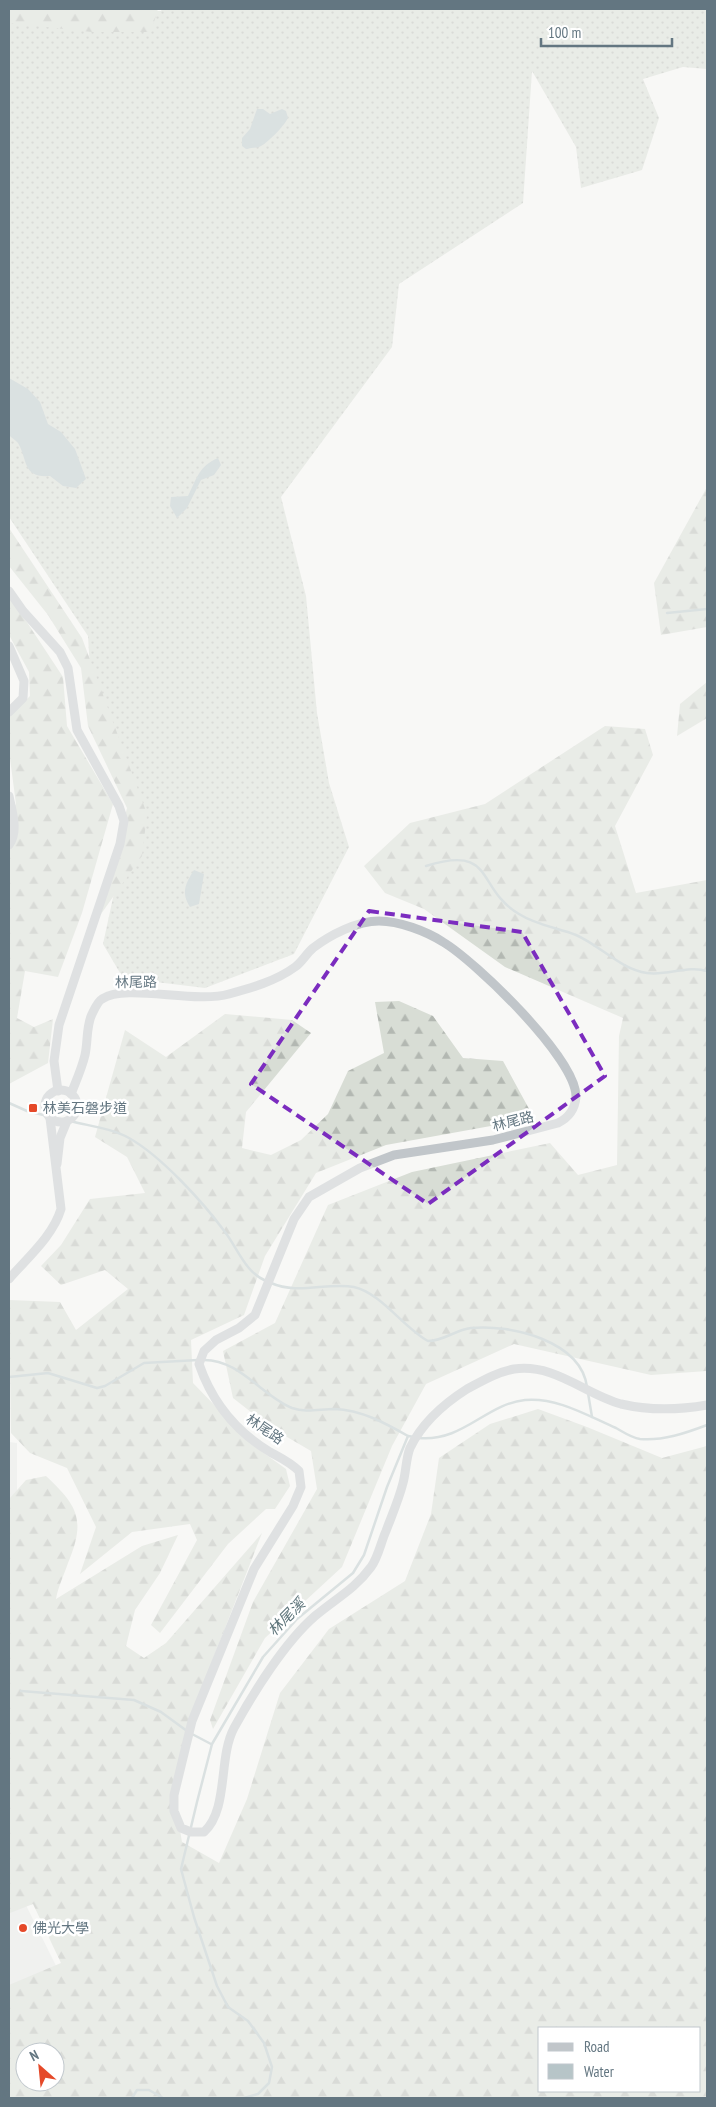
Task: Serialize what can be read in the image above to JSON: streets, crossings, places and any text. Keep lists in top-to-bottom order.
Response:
{
  "streets": {
    "street": ["林尾路"]
  },
  "water": ["林尾溪"],
  "places": {
    "transit": ["林美石磐步道"],
    "other": ["佛光大學"]
  },
  "legend": ["Road", "Water"],
  "scale_bar": "100 m",
  "north": "top left"
}
